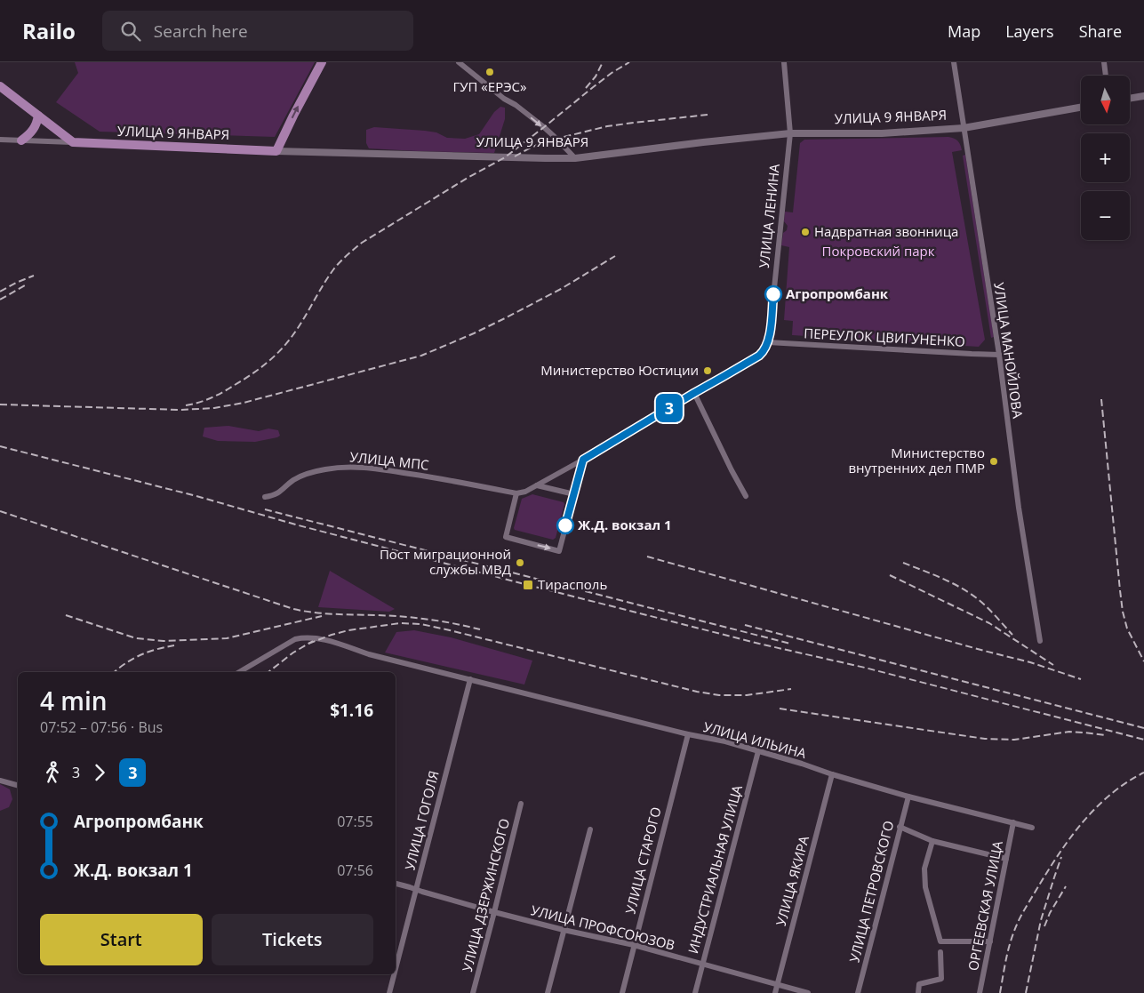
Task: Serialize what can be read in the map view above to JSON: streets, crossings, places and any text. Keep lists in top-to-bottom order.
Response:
{
  "streets": {
    "main road": ["УЛИЦА 9 ЯНВАРЯ"],
    "street": [
      "УЛИЦА ЛЕНИНА",
      "ПЕРЕУЛОК ЦВИГУНЕНКО",
      "УЛИЦА МАНОЙЛОВА",
      "УЛИЦА МПС",
      "УЛИЦА ИЛЬИНА",
      "УЛИЦА ГОГОЛЯ",
      "УЛИЦА СТАРОГО",
      "ИНДУСТРИАЛЬНАЯ УЛИЦА",
      "УЛИЦА ЯКИРА",
      "УЛИЦА ПЕТРОВСКОГО",
      "УЛИЦА ДЗЕРЖИНСКОГО",
      "ОРГЕЕВСКАЯ УЛИЦА",
      "УЛИЦА ПРОФСОЮЗОВ"
    ]
  },
  "crossings": [
    ["УЛИЦА 9 ЯНВАРЯ", "УЛИЦА ЛЕНИНА"],
    ["УЛИЦА 9 ЯНВАРЯ", "УЛИЦА МАНОЙЛОВА"],
    ["УЛИЦА ЛЕНИНА", "ПЕРЕУЛОК ЦВИГУНЕНКО"],
    ["УЛИЦА ЛЕНИНА", "УЛИЦА МПС"],
    ["ПЕРЕУЛОК ЦВИГУНЕНКО", "УЛИЦА МАНОЙЛОВА"],
    ["УЛИЦА ИЛЬИНА", "УЛИЦА ГОГОЛЯ"],
    ["УЛИЦА ИЛЬИНА", "УЛИЦА СТАРОГО"],
    ["УЛИЦА ИЛЬИНА", "ИНДУСТРИАЛЬНАЯ УЛИЦА"],
    ["УЛИЦА ИЛЬИНА", "УЛИЦА ЯКИРА"],
    ["УЛИЦА ИЛЬИНА", "УЛИЦА ПЕТРОВСКОГО"],
    ["УЛИЦА ИЛЬИНА", "ОРГЕЕВСКАЯ УЛИЦА"],
    ["УЛИЦА ГОГОЛЯ", "УЛИЦА ПРОФСОЮЗОВ"],
    ["УЛИЦА СТАРОГО", "УЛИЦА ПРОФСОЮЗОВ"],
    ["ИНДУСТРИАЛЬНАЯ УЛИЦА", "УЛИЦА ПРОФСОЮЗОВ"],
    ["УЛИЦА ЯКИРА", "УЛИЦА ПРОФСОЮЗОВ"],
    ["УЛИЦА ДЗЕРЖИНСКОГО", "УЛИЦА ПРОФСОЮЗОВ"]
  ],
  "parks": ["Покровский парк"],
  "places": {
    "other": [
      "ГУП «ЕРЭС»",
      "Надвратная звонница",
      "Агропромбанк",
      "Министерство Юстиции",
      "Министерство внутренних дел ПМР",
      "Ж.Д. вокзал 1",
      "Пост миграционной службы МВД"
    ],
    "transit": ["Тирасполь"]
  },
  "lines": ["bus line 3"],
  "north": "bottom",
  "page": {
    "header": "Railo",
    "search": "Search here",
    "nav": ["Map", "Layers", "Share"],
    "on_map": "3",
    "map_buttons": ["+", "−"],
    "heading": ["4 min", "07:52 – 07:56 · Bus", "$1.16"],
    "legs": ["3", "3"],
    "list": [
      {
        "name": "Агропромбанк",
        "value": "07:55"
      },
      {
        "name": "Ж.Д. вокзал 1",
        "value": "07:56"
      }
    ],
    "buttons": ["Start", "Tickets"]
  }
}
